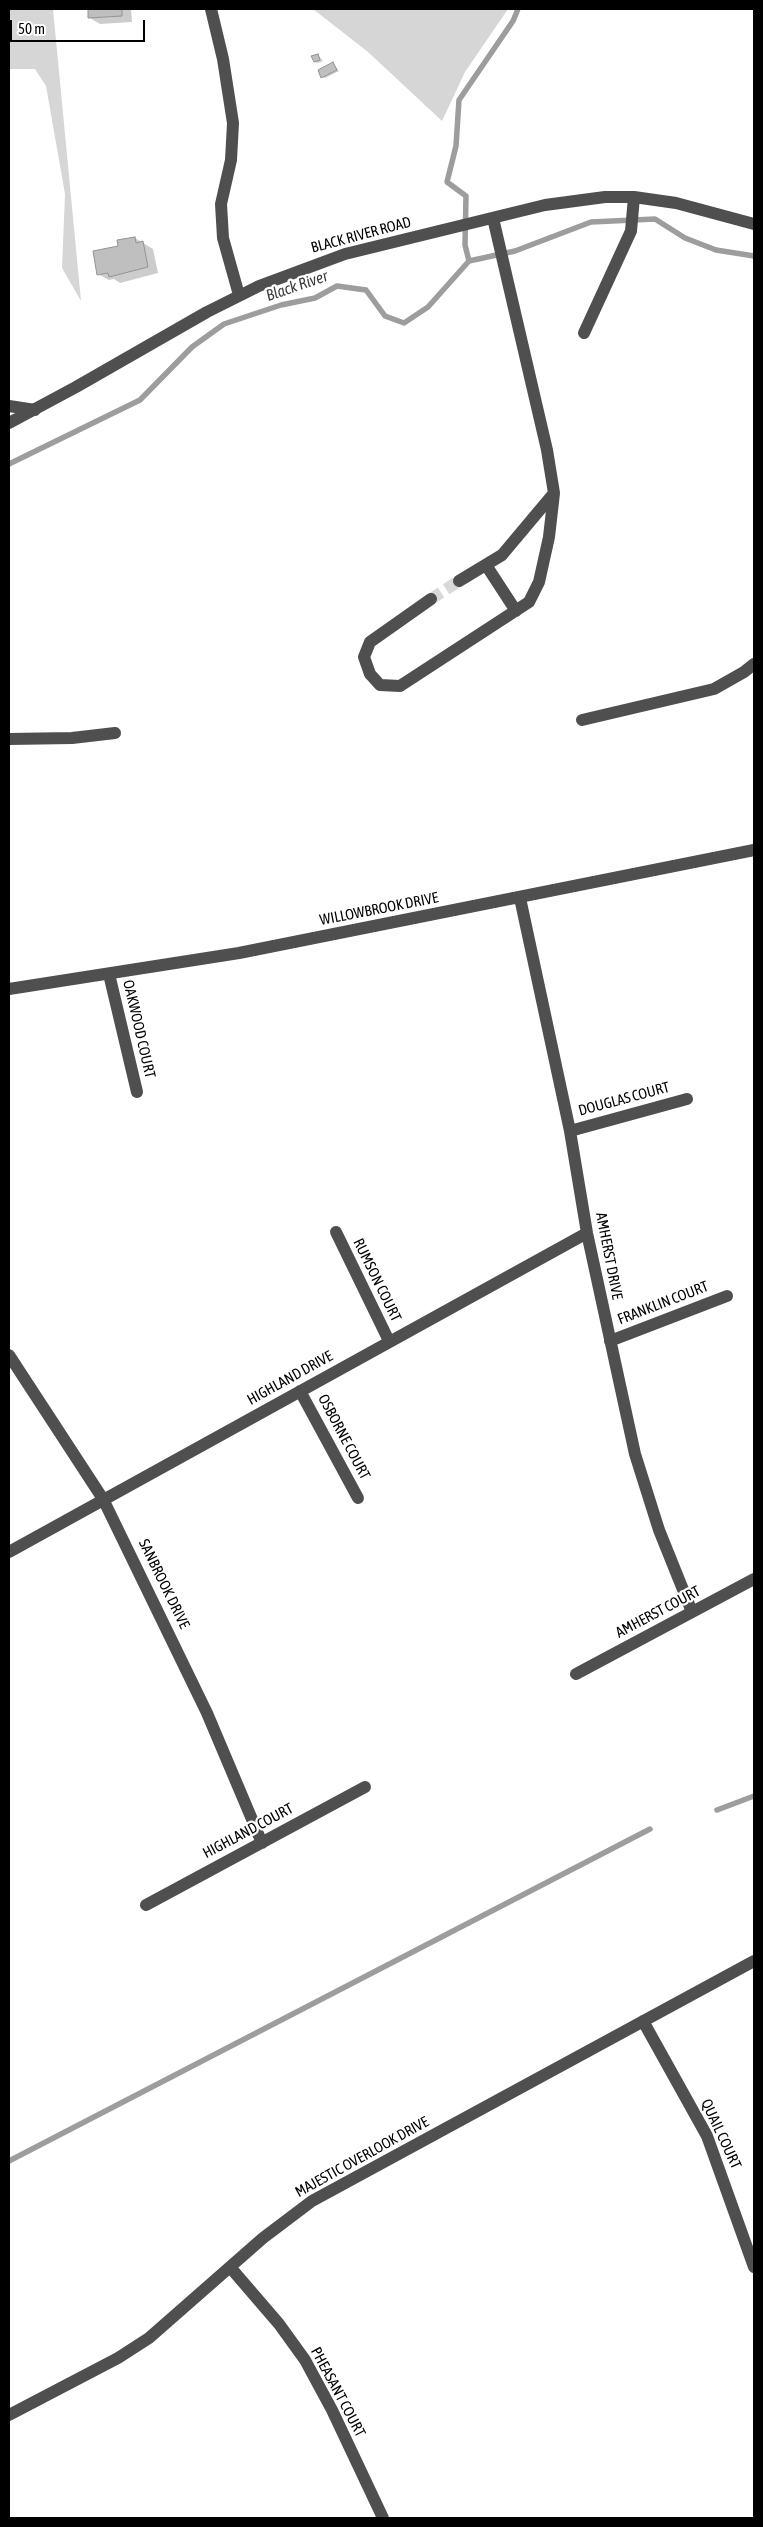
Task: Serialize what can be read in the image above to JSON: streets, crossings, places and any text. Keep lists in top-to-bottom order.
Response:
{
  "streets": {
    "street": [
      "BLACK RIVER ROAD",
      "WILLOWBROOK DRIVE",
      "OAKWOOD COURT",
      "DOUGLAS COURT",
      "AMHERST DRIVE",
      "RUMSON COURT",
      "FRANKLIN COURT",
      "HIGHLAND DRIVE",
      "OSBORNE COURT",
      "SANBROOK DRIVE",
      "AMHERST COURT",
      "HIGHLAND COURT",
      "QUAIL COURT",
      "MAJESTIC OVERLOOK DRIVE",
      "PHEASANT COURT"
    ]
  },
  "crossings": [
    ["WILLOWBROOK DRIVE", "OAKWOOD COURT"],
    ["WILLOWBROOK DRIVE", "AMHERST DRIVE"],
    ["DOUGLAS COURT", "AMHERST DRIVE"],
    ["AMHERST DRIVE", "FRANKLIN COURT"],
    ["AMHERST DRIVE", "HIGHLAND DRIVE"],
    ["AMHERST DRIVE", "AMHERST COURT"],
    ["RUMSON COURT", "HIGHLAND DRIVE"],
    ["HIGHLAND DRIVE", "OSBORNE COURT"],
    ["HIGHLAND DRIVE", "SANBROOK DRIVE"],
    ["SANBROOK DRIVE", "HIGHLAND COURT"],
    ["QUAIL COURT", "MAJESTIC OVERLOOK DRIVE"],
    ["MAJESTIC OVERLOOK DRIVE", "PHEASANT COURT"]
  ],
  "water": ["Black River"],
  "scale_bar": "50 m"
}
